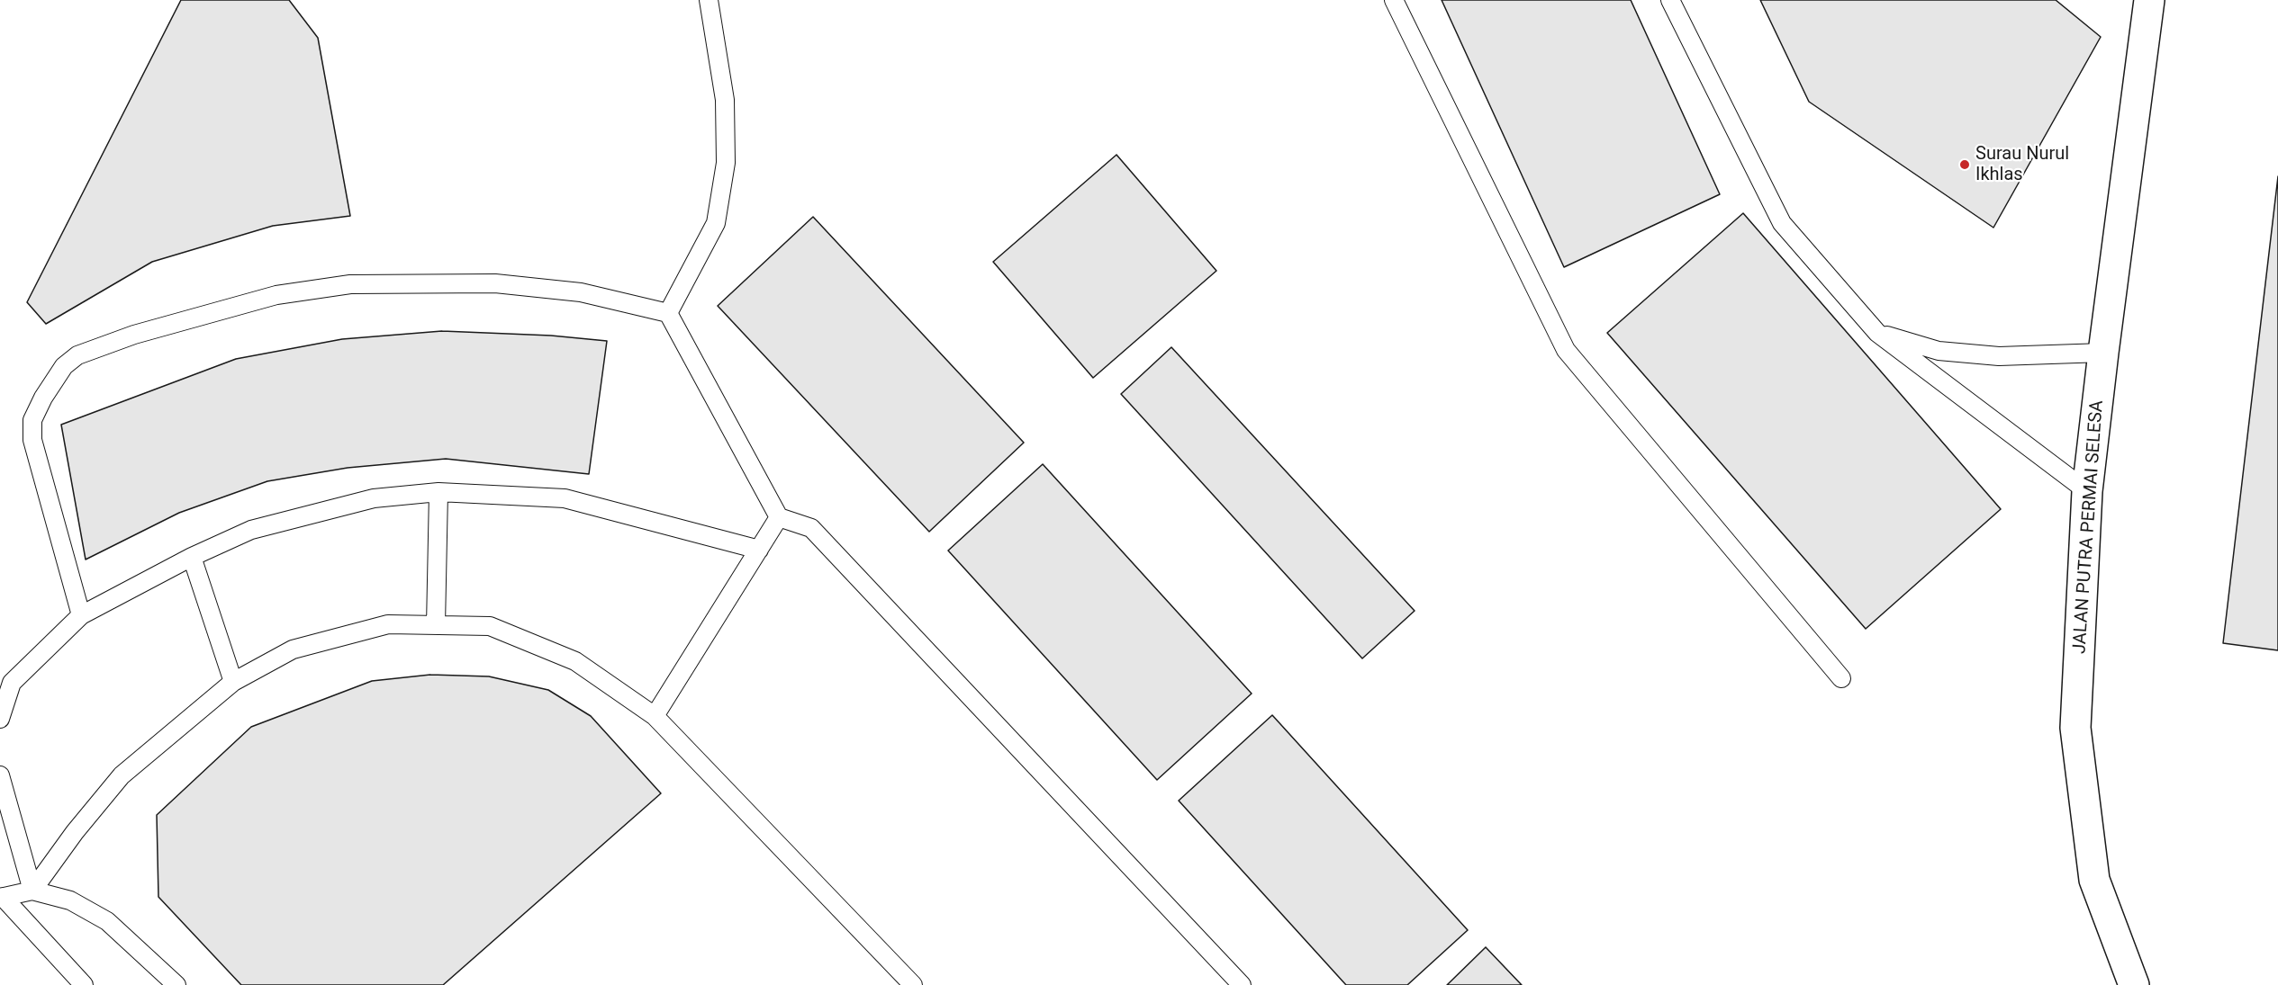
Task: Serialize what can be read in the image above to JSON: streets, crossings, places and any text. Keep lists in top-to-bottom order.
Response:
{
  "streets": {
    "street": ["JALAN PUTRA PERMAI SELESA"]
  },
  "places": ["Surau Nurul Ikhlas"]
}
